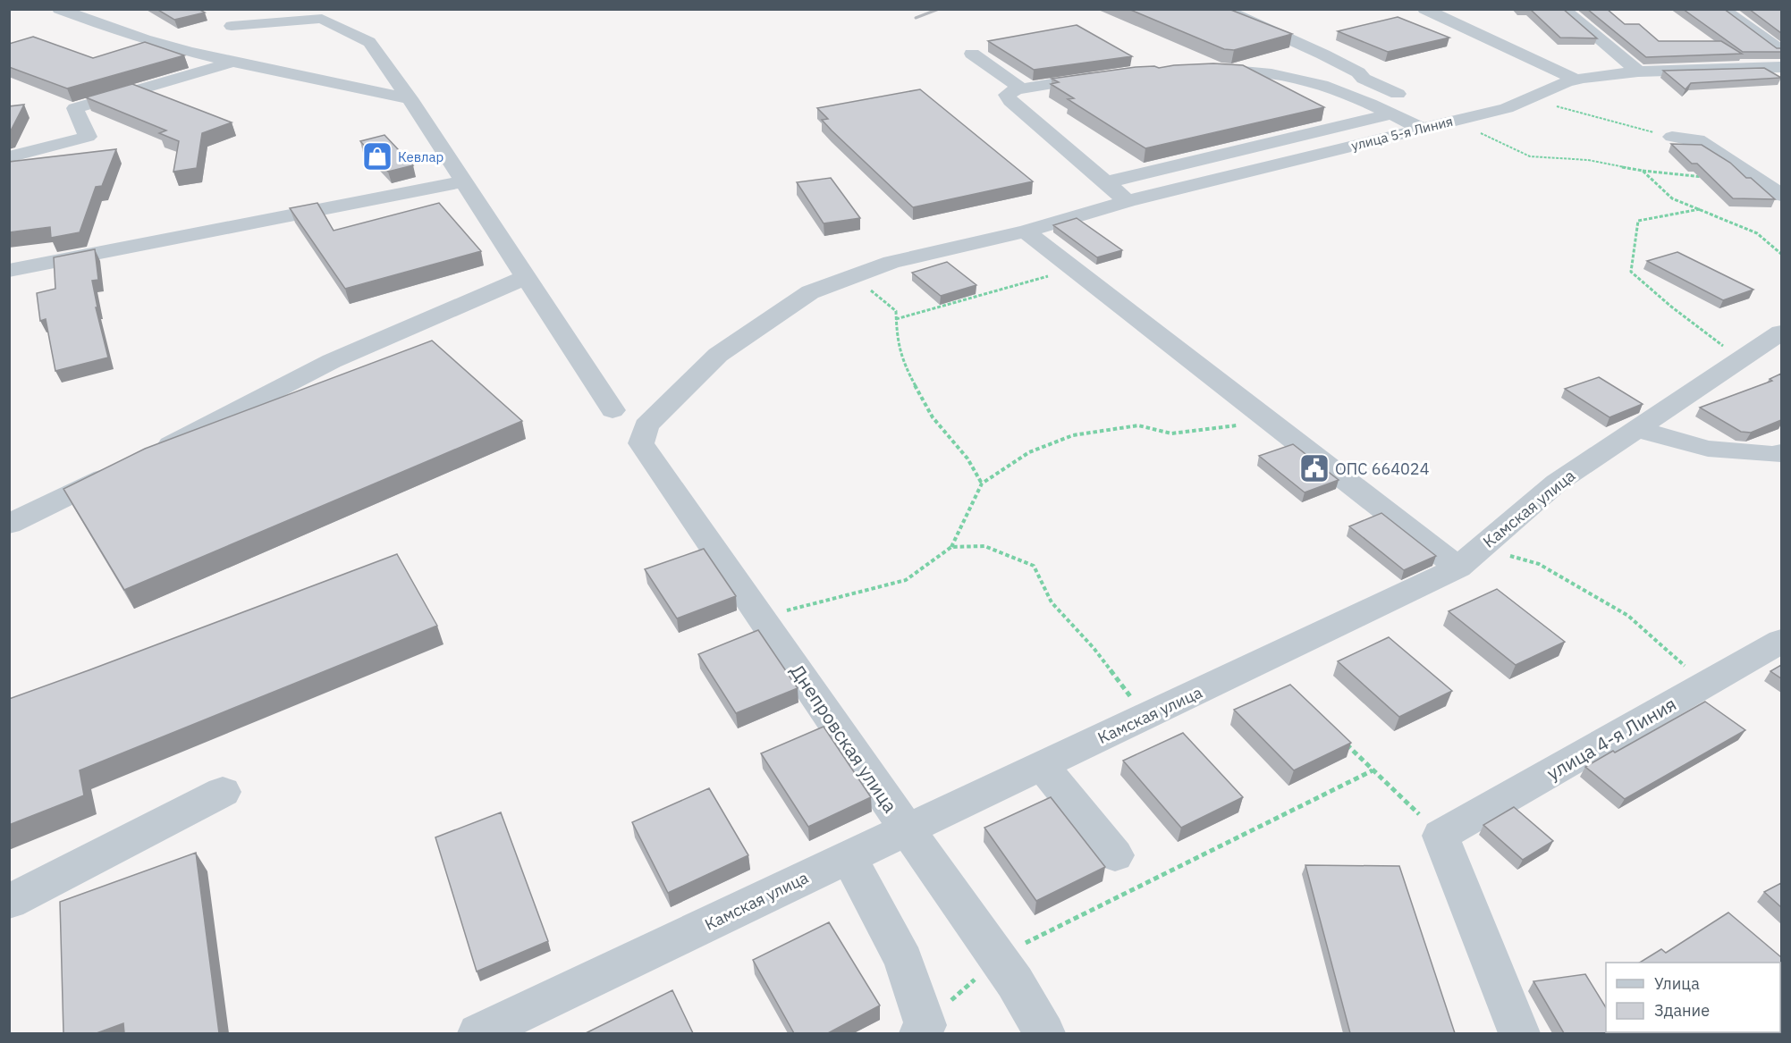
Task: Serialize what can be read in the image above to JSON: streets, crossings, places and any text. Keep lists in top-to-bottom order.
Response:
{
  "streets": {
    "street": [
      "улица 5-я Линия",
      "Камская улица",
      "Днепровская улица",
      "улица 4-я Линия"
    ]
  },
  "crossings": [
    ["улица 5-я Линия", "Днепровская улица"],
    ["Камская улица", "Днепровская улица"]
  ],
  "places": {
    "shop": ["Кевлар"],
    "public building": ["ОПС 664024"]
  },
  "legend": ["Улица", "Здание"]
}
